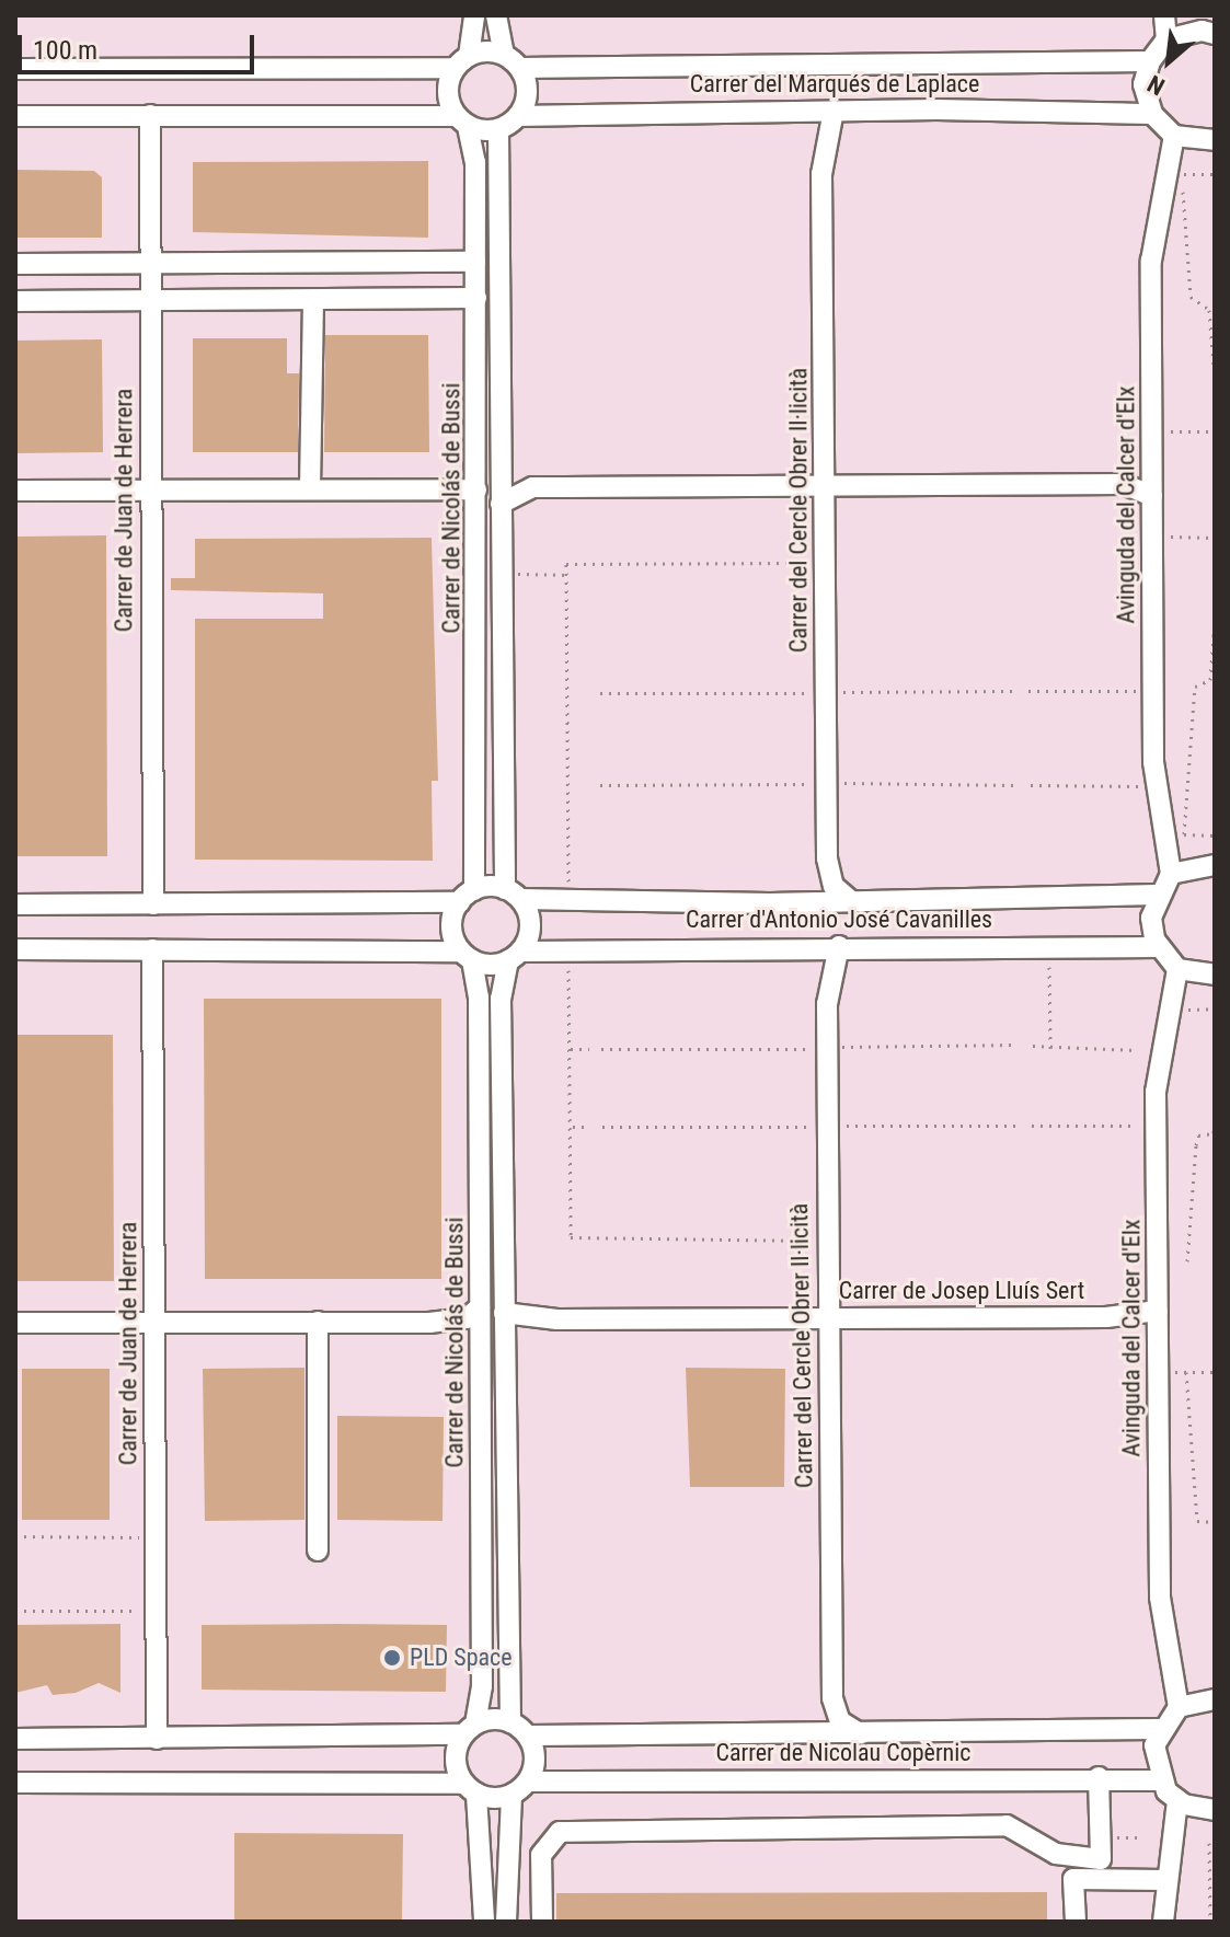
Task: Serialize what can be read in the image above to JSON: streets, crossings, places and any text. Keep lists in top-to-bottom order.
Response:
{
  "streets": {
    "street": [
      "Carrer del Marqués de Laplace",
      "Avinguda del Calcer d'Elx",
      "Carrer de Nicolás de Bussi",
      "Carrer de Juan de Herrera",
      "Carrer del Cercle Obrer Il·licità",
      "Carrer d'Antonio José Cavanilles",
      "Carrer de Josep Lluís Sert",
      "Carrer de Nicolau Copèrnic"
    ]
  },
  "crossings": [
    ["Carrer del Marqués de Laplace", "Carrer de Nicolás de Bussi"],
    ["Carrer del Marqués de Laplace", "Carrer del Cercle Obrer Il·licità"],
    ["Avinguda del Calcer d'Elx", "Carrer de Josep Lluís Sert"],
    ["Carrer de Nicolás de Bussi", "Carrer d'Antonio José Cavanilles"],
    ["Carrer de Nicolás de Bussi", "Carrer de Josep Lluís Sert"],
    ["Carrer de Nicolás de Bussi", "Carrer de Nicolau Copèrnic"],
    ["Carrer del Cercle Obrer Il·licità", "Carrer d'Antonio José Cavanilles"],
    ["Carrer del Cercle Obrer Il·licità", "Carrer de Josep Lluís Sert"],
    ["Carrer del Cercle Obrer Il·licità", "Carrer de Nicolau Copèrnic"]
  ],
  "places": ["PLD Space"],
  "scale_bar": "100 m",
  "north": "bottom left"
}
